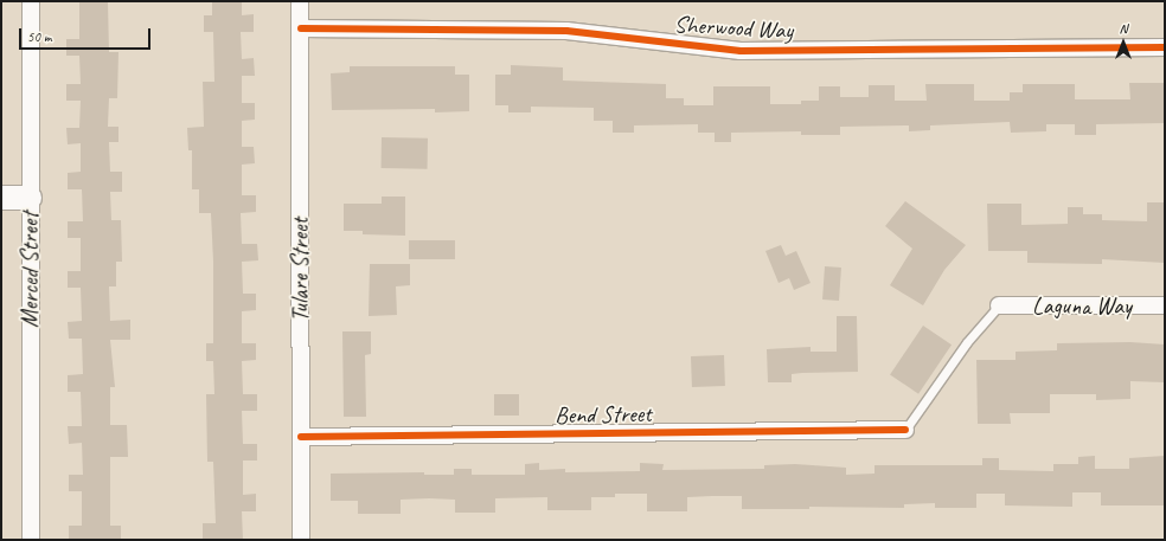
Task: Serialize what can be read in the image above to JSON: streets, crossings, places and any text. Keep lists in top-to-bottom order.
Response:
{
  "streets": {
    "street": [
      "Sherwood Way",
      "Merced Street",
      "Tulare Street",
      "Laguna Way",
      "Bend Street"
    ]
  },
  "crossings": [
    ["Sherwood Way", "Tulare Street"],
    ["Tulare Street", "Bend Street"]
  ],
  "scale_bar": "50 m",
  "north": "top"
}
